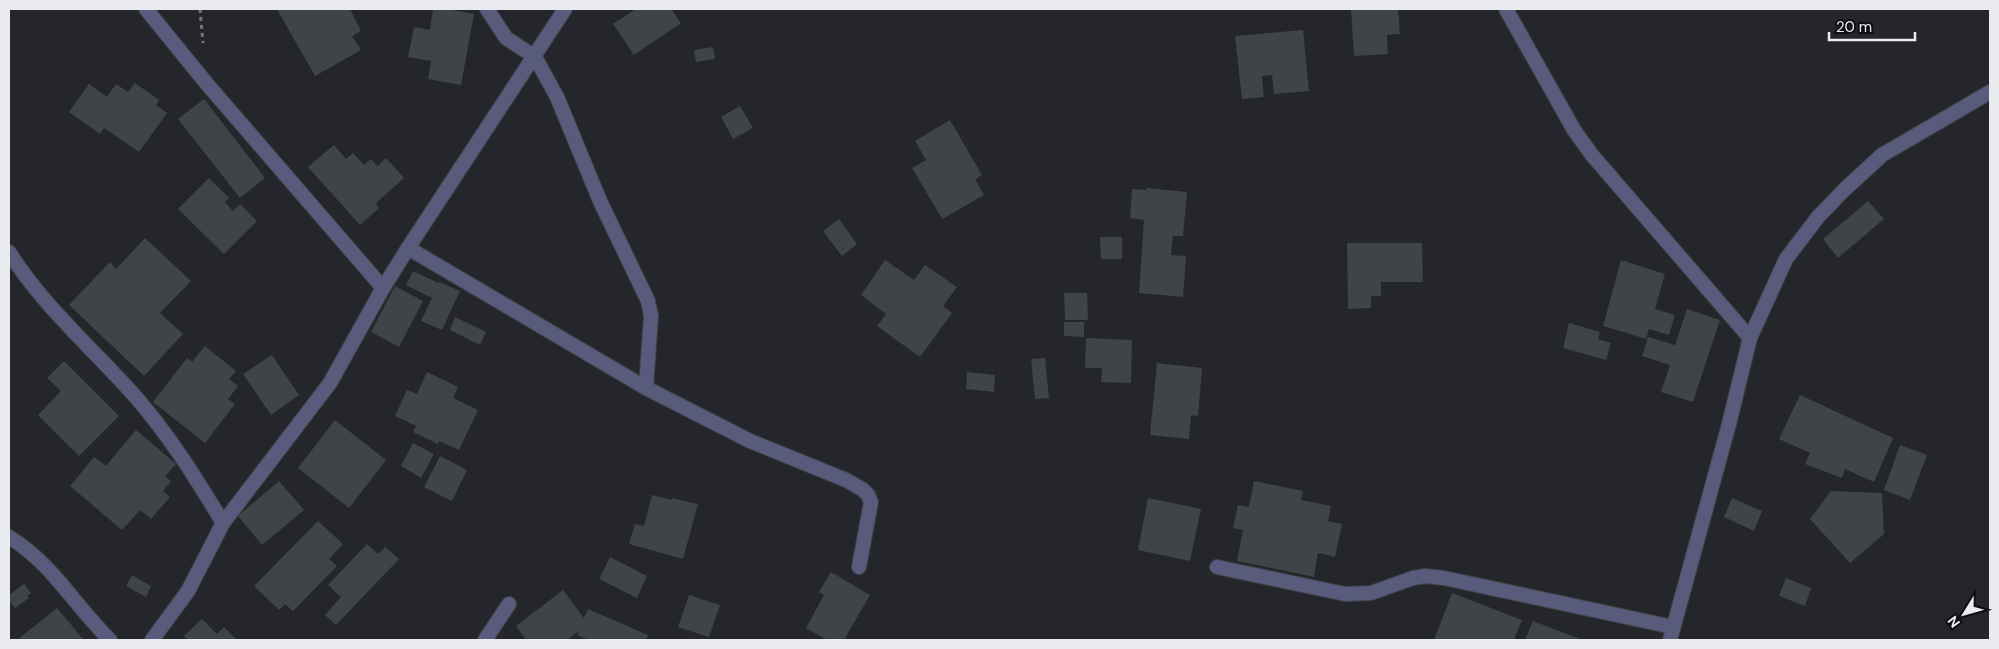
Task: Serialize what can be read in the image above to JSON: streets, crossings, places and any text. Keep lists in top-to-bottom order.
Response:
{
  "scale_bar": "20 m",
  "north": "bottom left"
}
